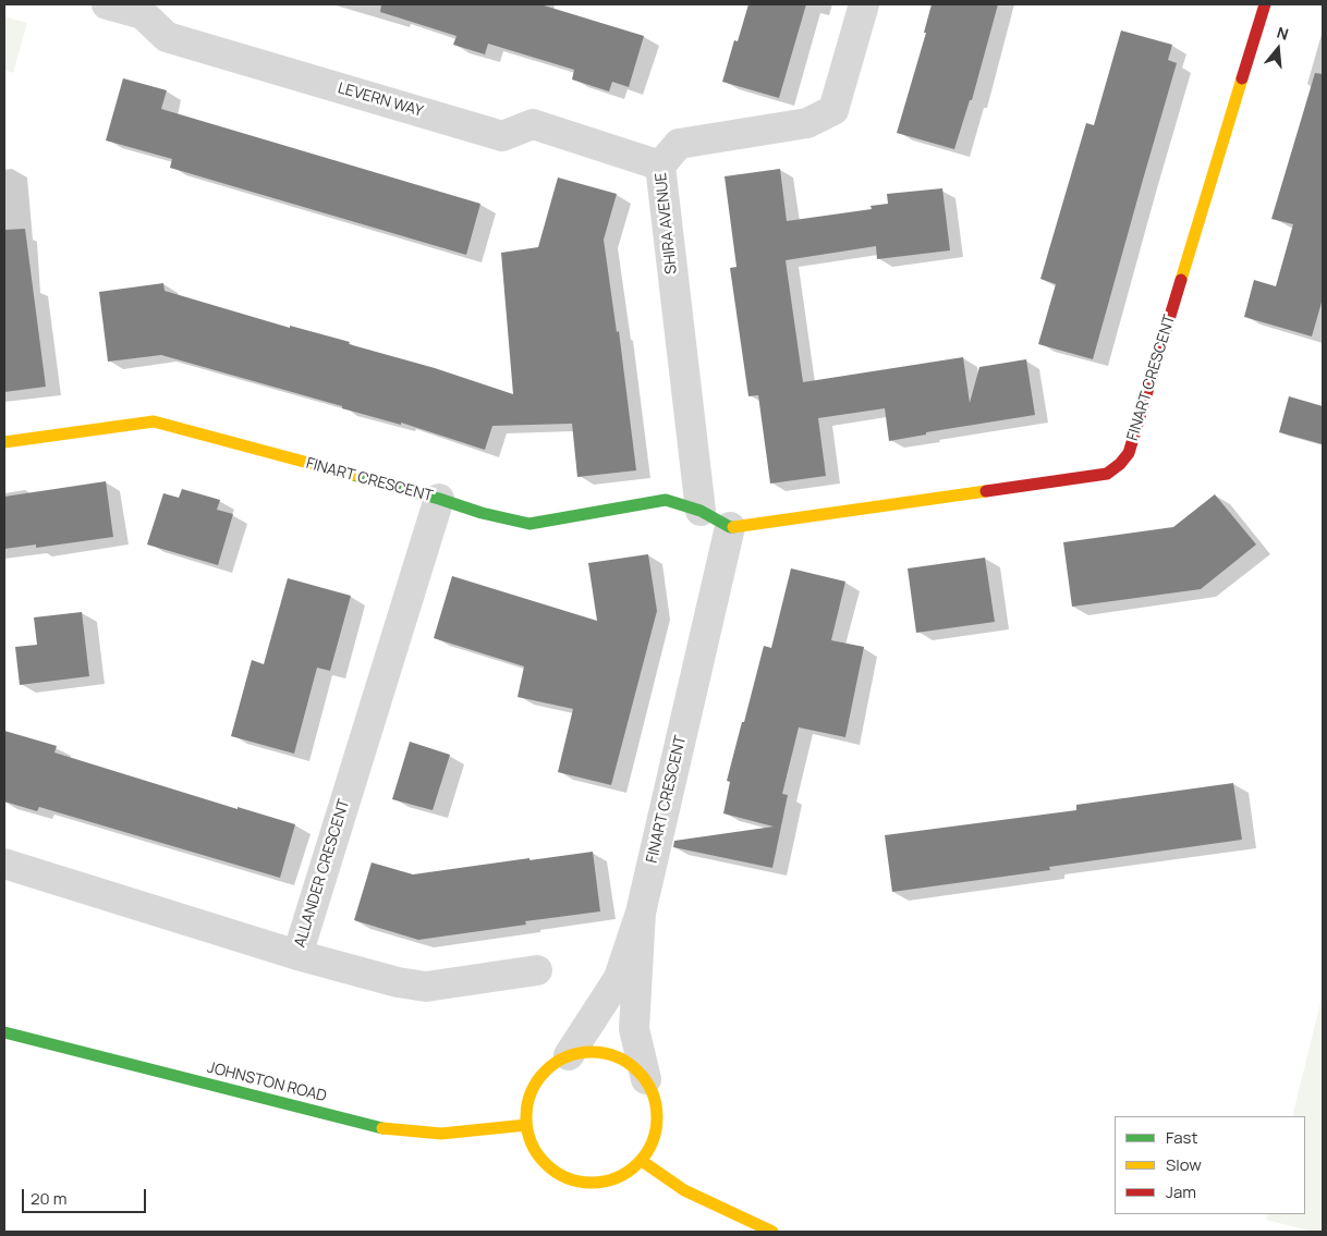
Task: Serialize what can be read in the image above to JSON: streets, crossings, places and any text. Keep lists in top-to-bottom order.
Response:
{
  "streets": {
    "street": [
      "LEVERN WAY",
      "SHIRA AVENUE",
      "FINART CRESCENT",
      "ALLANDER CRESCENT",
      "JOHNSTON ROAD"
    ]
  },
  "crossings": [
    ["LEVERN WAY", "SHIRA AVENUE"],
    ["SHIRA AVENUE", "FINART CRESCENT"],
    ["FINART CRESCENT", "ALLANDER CRESCENT"]
  ],
  "legend": ["Fast", "Slow", "Jam"],
  "scale_bar": "20 m",
  "north": "top"
}
